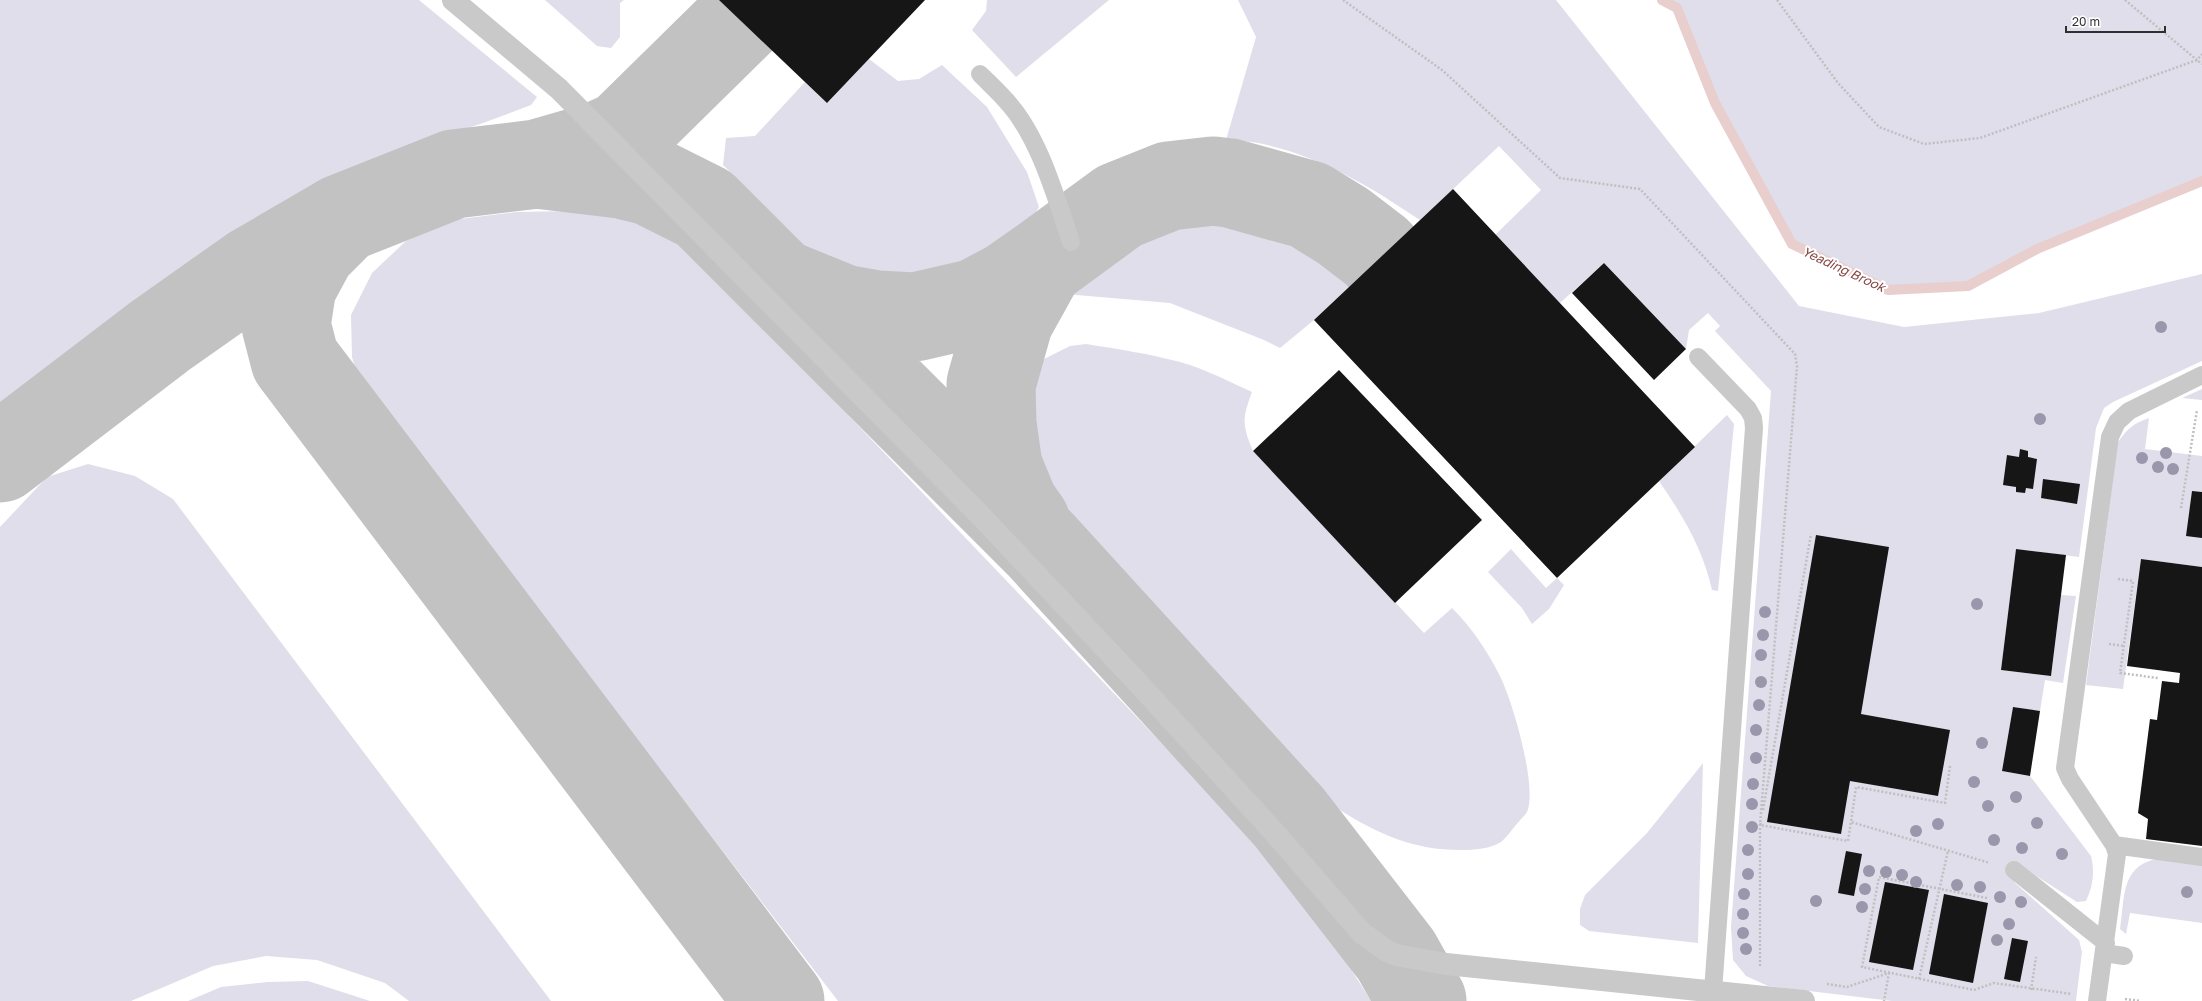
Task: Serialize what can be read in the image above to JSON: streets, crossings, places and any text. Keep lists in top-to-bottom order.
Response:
{
  "water": ["Yeading Brook"],
  "scale_bar": "20 m"
}
